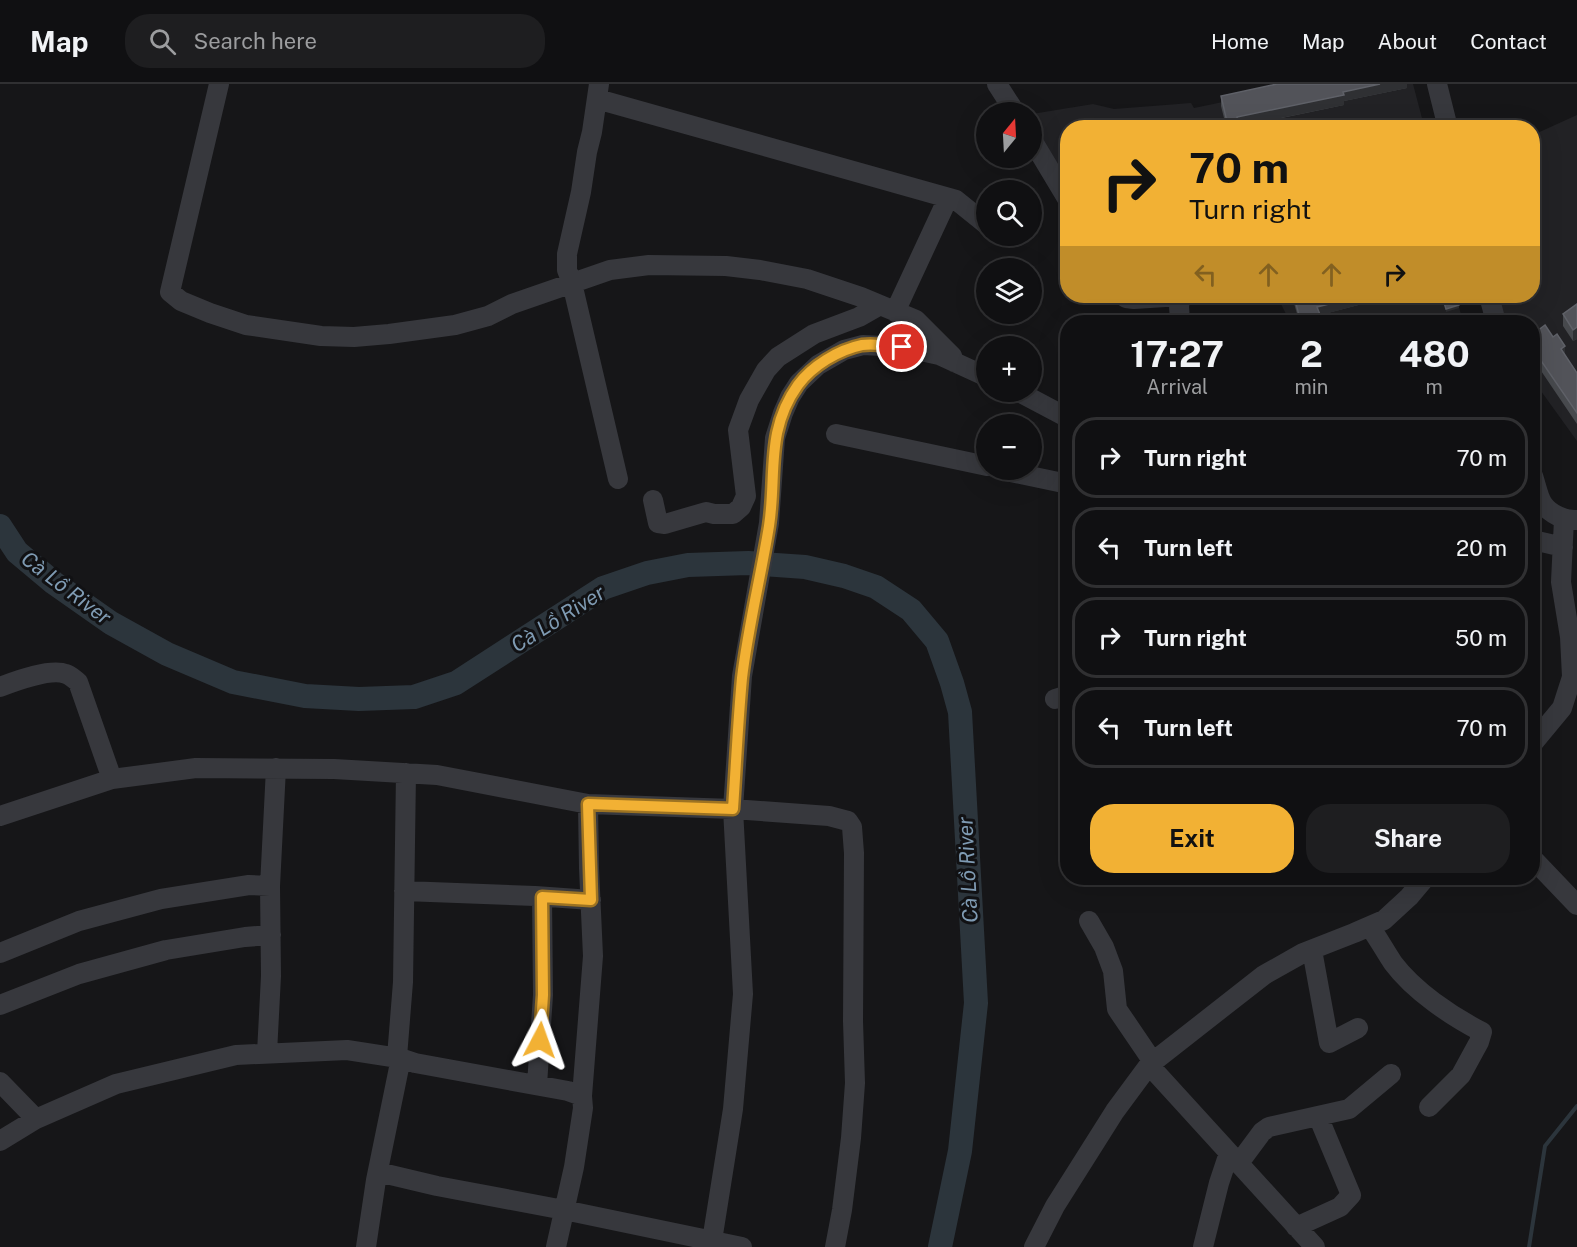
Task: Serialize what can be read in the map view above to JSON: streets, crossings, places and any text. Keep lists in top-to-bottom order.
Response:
{
  "water": ["Cà Lồ River"],
  "north": "top",
  "page": {
    "header": "Map",
    "search": "Search here",
    "nav": [
      "Home",
      "Map",
      "About",
      "Contact"
    ],
    "map_buttons": ["+", "−"],
    "turn": ["70 m", "Turn right"],
    "eta": [
      "17:27",
      "Arrival",
      "2",
      "min",
      "480",
      "m"
    ],
    "list": [
      {
        "name": "Turn right",
        "value": "70 m"
      },
      {
        "name": "Turn left",
        "value": "20 m"
      },
      {
        "name": "Turn right",
        "value": "50 m"
      },
      {
        "name": "Turn left",
        "value": "70 m"
      }
    ],
    "buttons": ["Exit", "Share"]
  }
}
